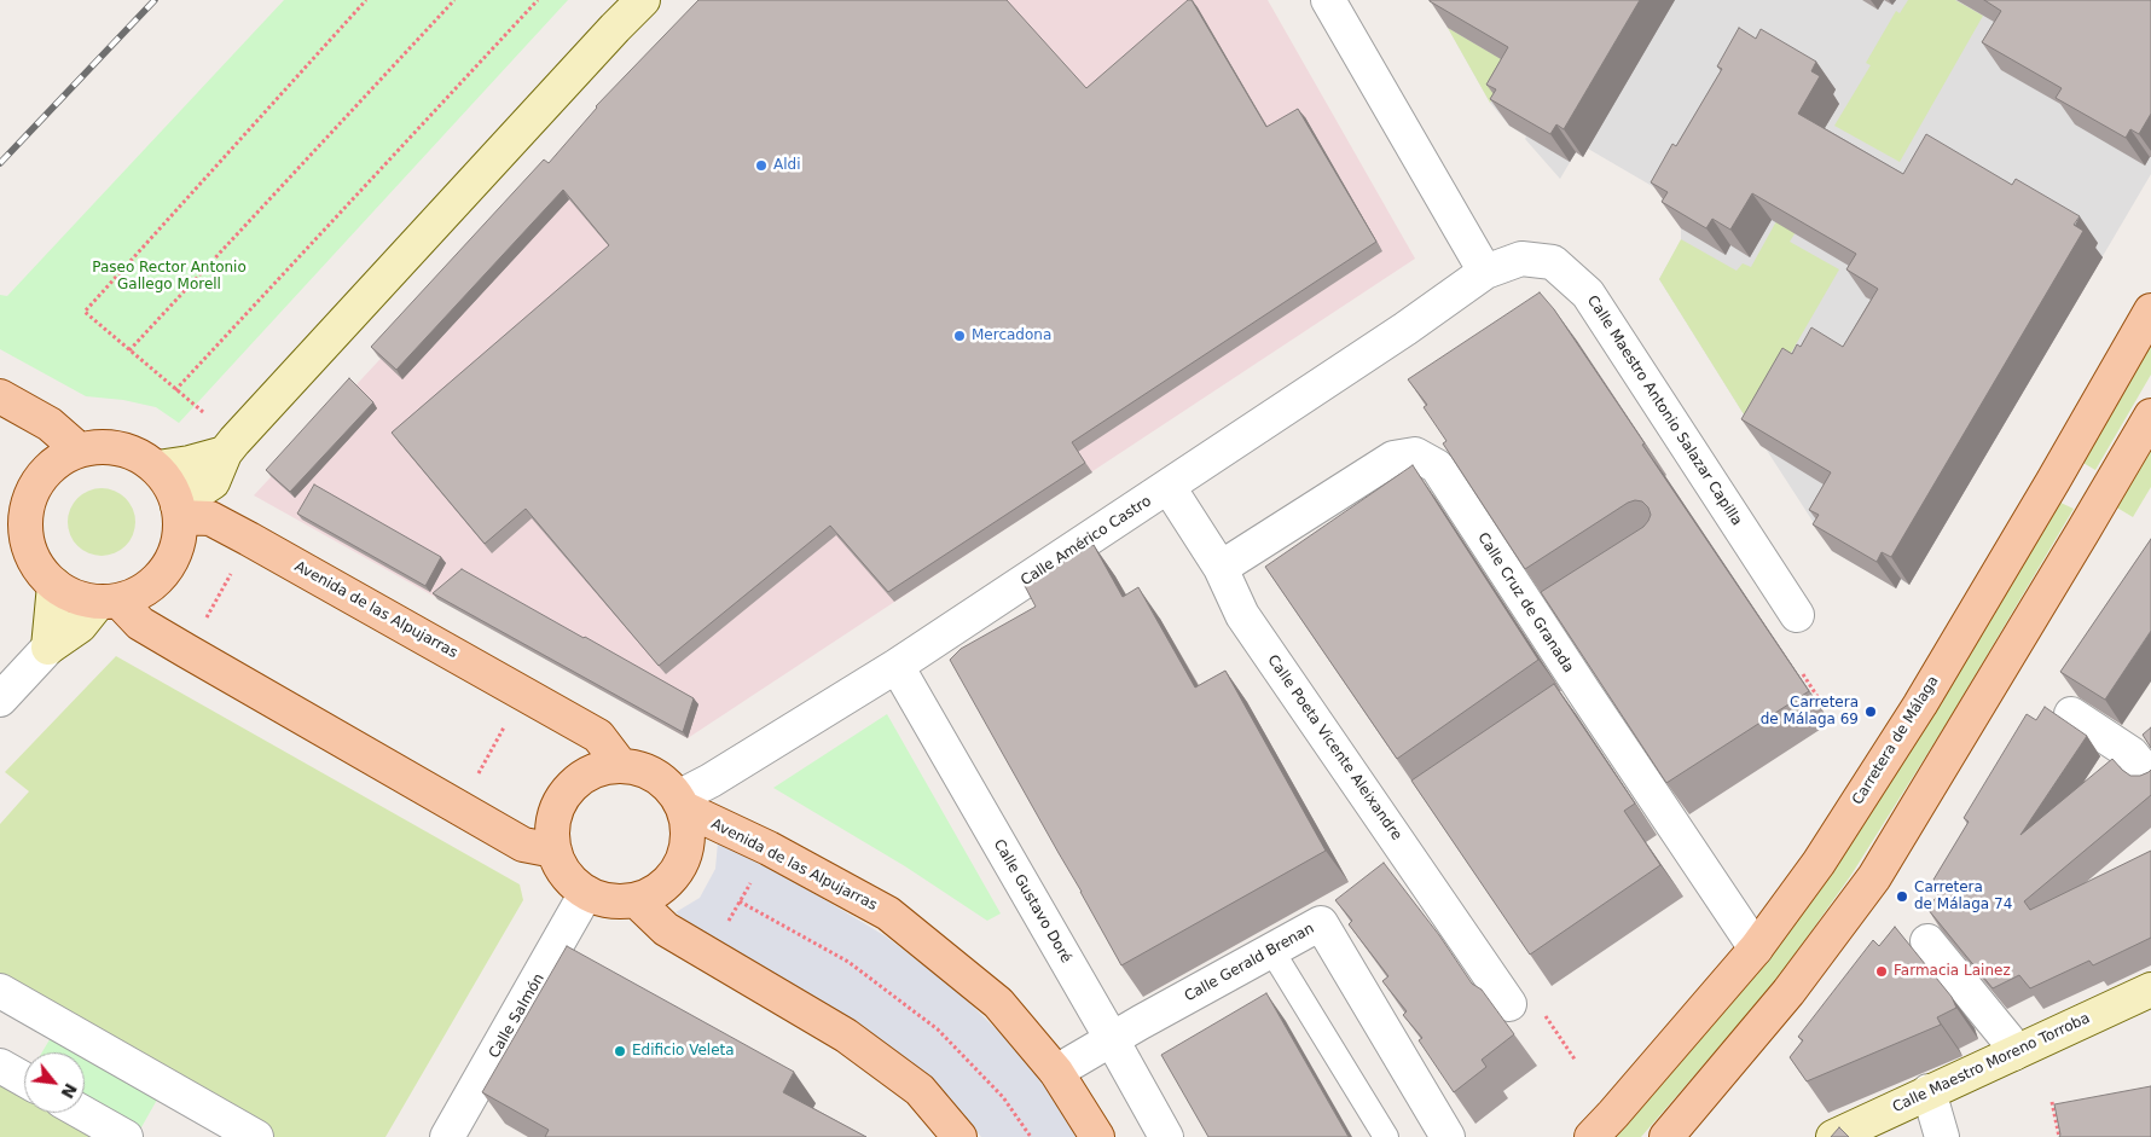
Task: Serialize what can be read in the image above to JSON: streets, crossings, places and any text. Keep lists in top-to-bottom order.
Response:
{
  "streets": {
    "main road": ["Avenida de las Alpujarras", "Carretera de Málaga", "Calle Maestro Moreno Torroba"],
    "street": [
      "Calle Maestro Antonio Salazar Capilla",
      "Calle Américo Castro",
      "Calle Cruz de Granada",
      "Calle Poeta Vicente Aleixandre",
      "Calle Gustavo Doré",
      "Calle Gerald Brenan",
      "Calle Salmón"
    ]
  },
  "crossings": [
    ["Calle Maestro Antonio Salazar Capilla", "Calle Américo Castro"],
    ["Calle Américo Castro", "Avenida de las Alpujarras"],
    ["Calle Américo Castro", "Calle Poeta Vicente Aleixandre"],
    ["Calle Américo Castro", "Calle Gustavo Doré"],
    ["Calle Américo Castro", "Calle Salmón"],
    ["Calle Cruz de Granada", "Carretera de Málaga"],
    ["Calle Cruz de Granada", "Calle Poeta Vicente Aleixandre"],
    ["Avenida de las Alpujarras", "Calle Gerald Brenan"],
    ["Avenida de las Alpujarras", "Calle Salmón"],
    ["Calle Gustavo Doré", "Calle Gerald Brenan"]
  ],
  "parks": ["Paseo Rector Antonio Gallego Morell"],
  "places": [
    "Aldi",
    "Mercadona",
    "Carretera de Málaga 69",
    "Carretera de Málaga 74",
    "Farmacia Lainez",
    "Edificio Veleta"
  ],
  "north": "bottom right"
}
